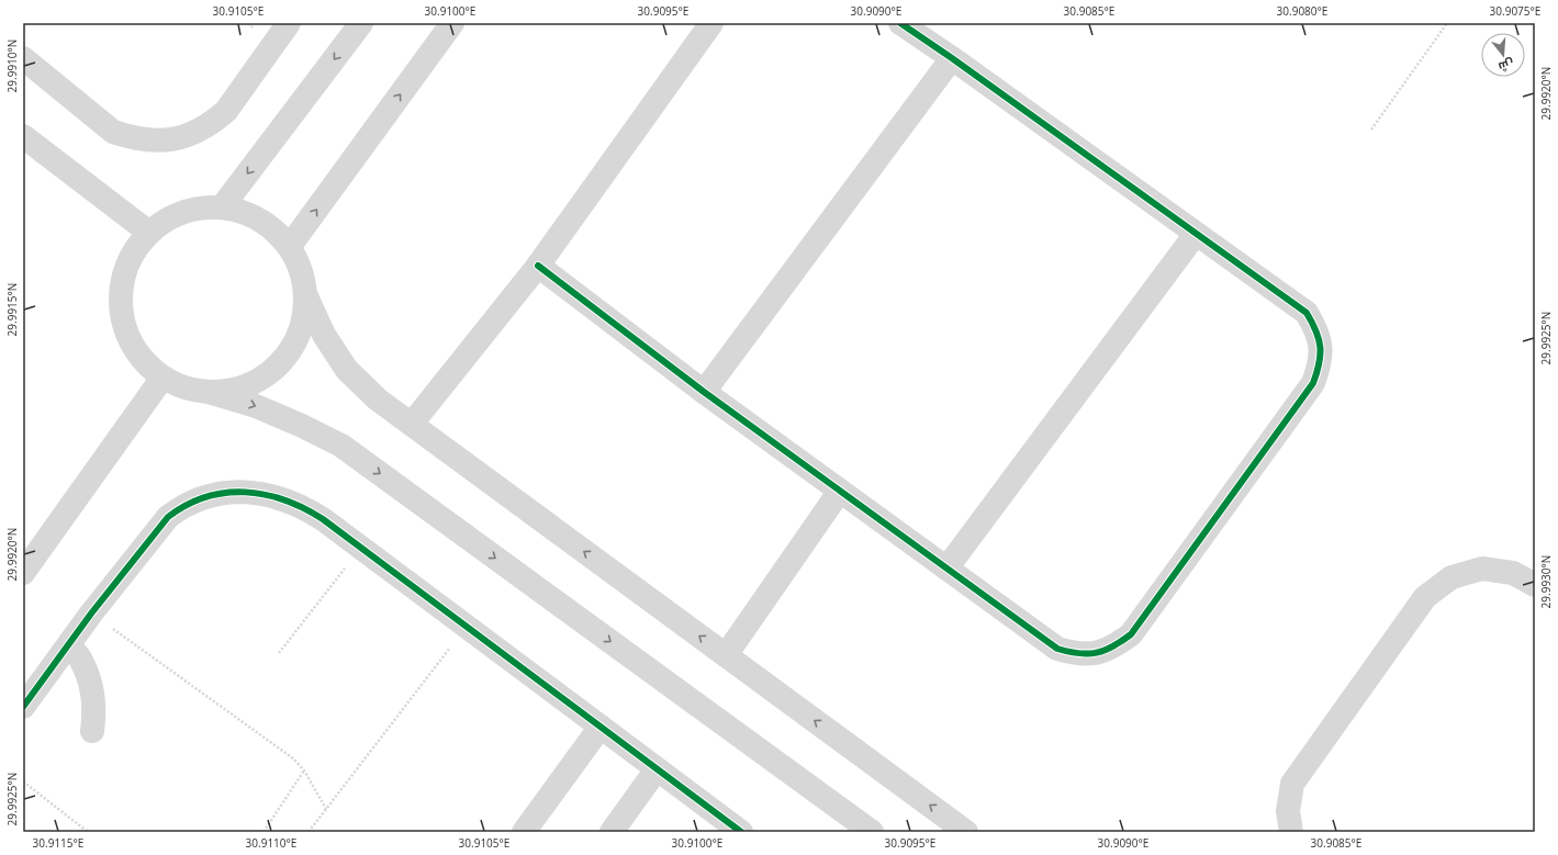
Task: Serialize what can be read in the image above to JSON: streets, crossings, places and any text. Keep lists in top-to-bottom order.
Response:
{
  "north": "bottom",
  "coordinates": [
    "30.9105°E",
    "30.9100°E",
    "30.9095°E",
    "30.9090°E",
    "30.9085°E",
    "30.9080°E",
    "30.9075°E",
    "29.9910°N",
    "29.9920°N",
    "29.9915°N",
    "29.9925°N",
    "29.9930°N",
    "30.9115°E",
    "30.9110°E"
  ]
}
